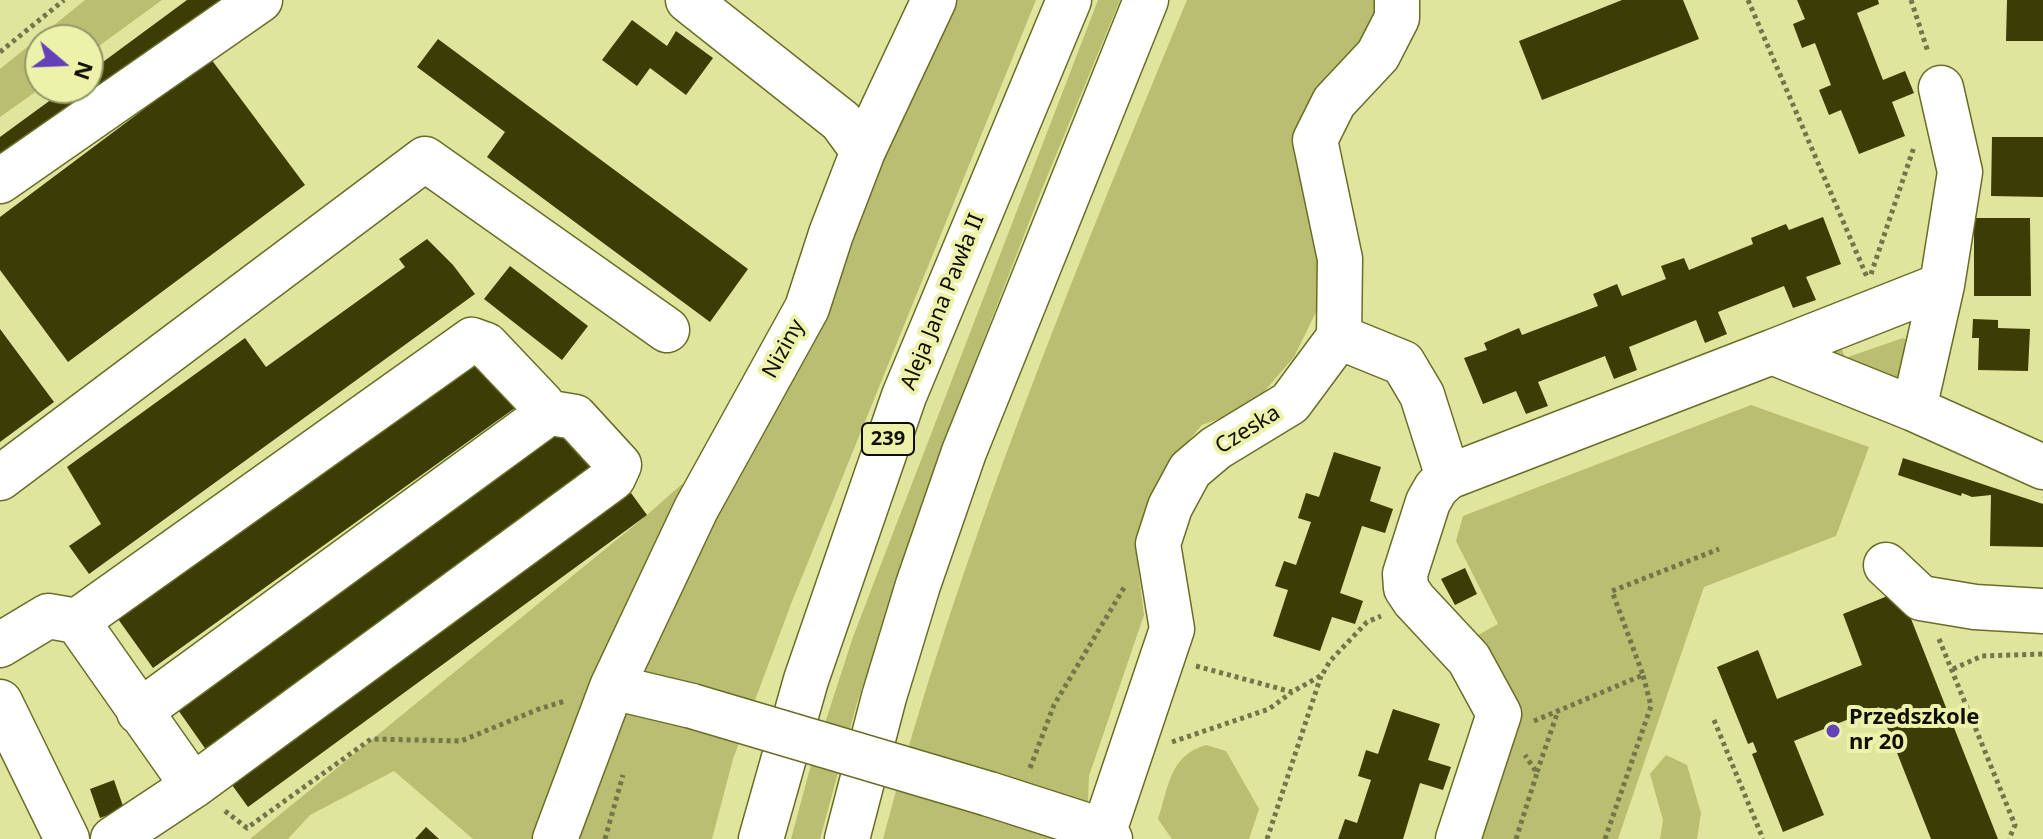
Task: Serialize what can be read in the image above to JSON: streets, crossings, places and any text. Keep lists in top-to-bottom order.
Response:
{
  "streets": {
    "street": [
      "Aleja Jana Pawła II",
      "Niziny",
      "Czeska",
      "239"
    ]
  },
  "crossings": [
    ["Niziny", "Czeska"]
  ],
  "places": ["Przedszkole nr 20"],
  "north": "right"
}
